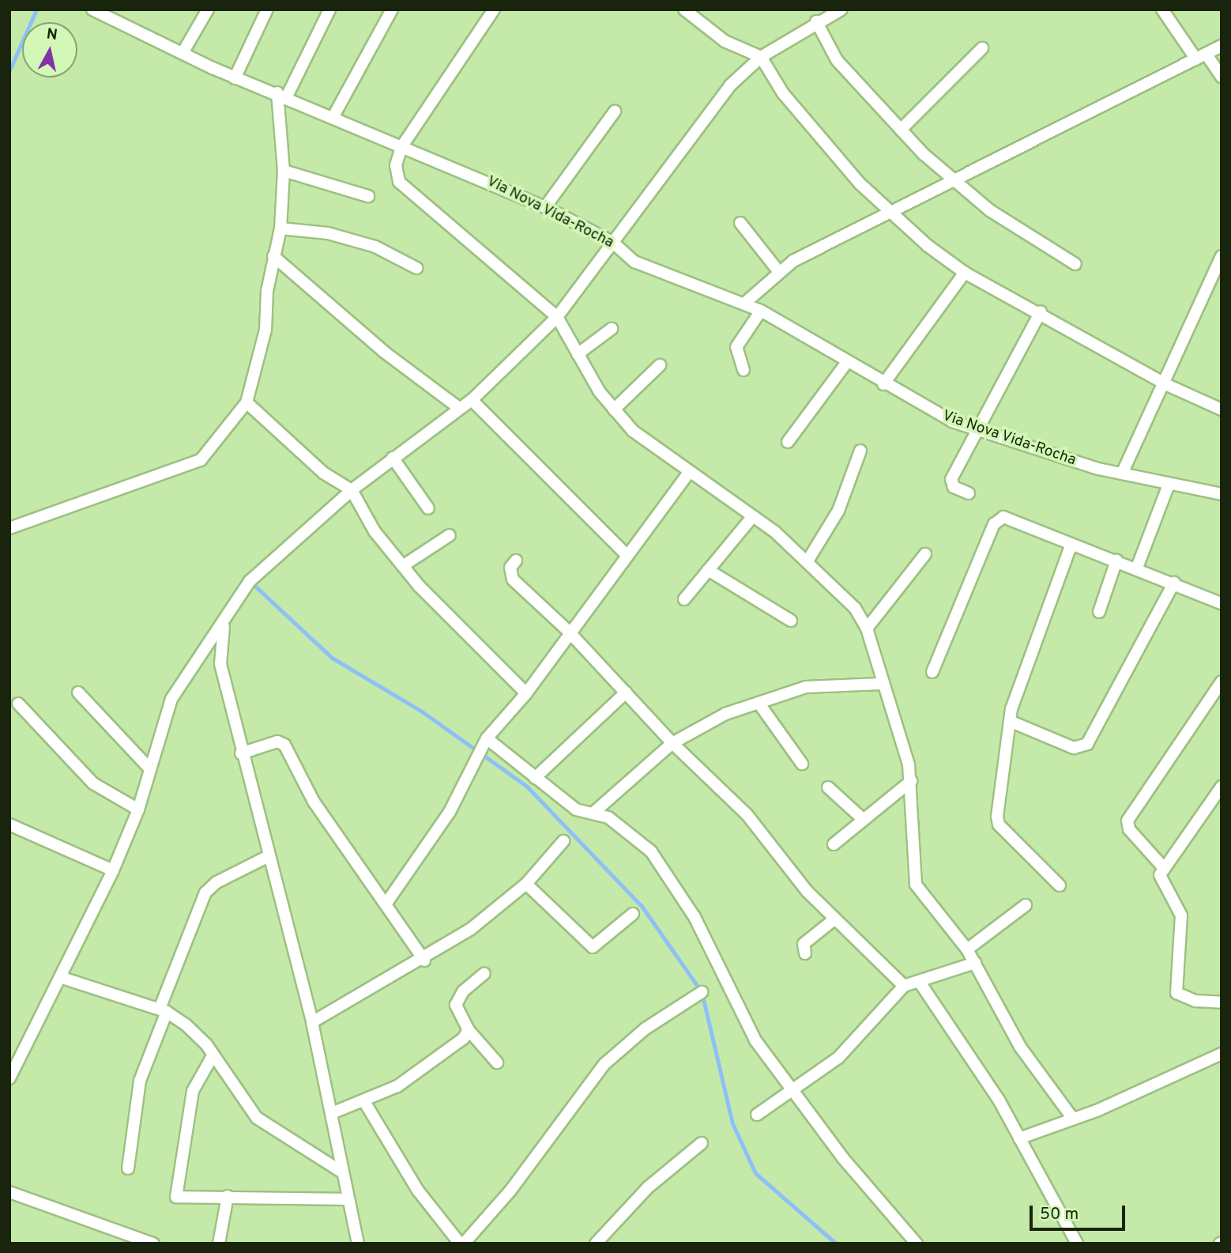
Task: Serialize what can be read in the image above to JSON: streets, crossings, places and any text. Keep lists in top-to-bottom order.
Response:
{
  "streets": {
    "street": ["Via Nova Vida-Rocha"]
  },
  "scale_bar": "50 m",
  "north": "top"
}
